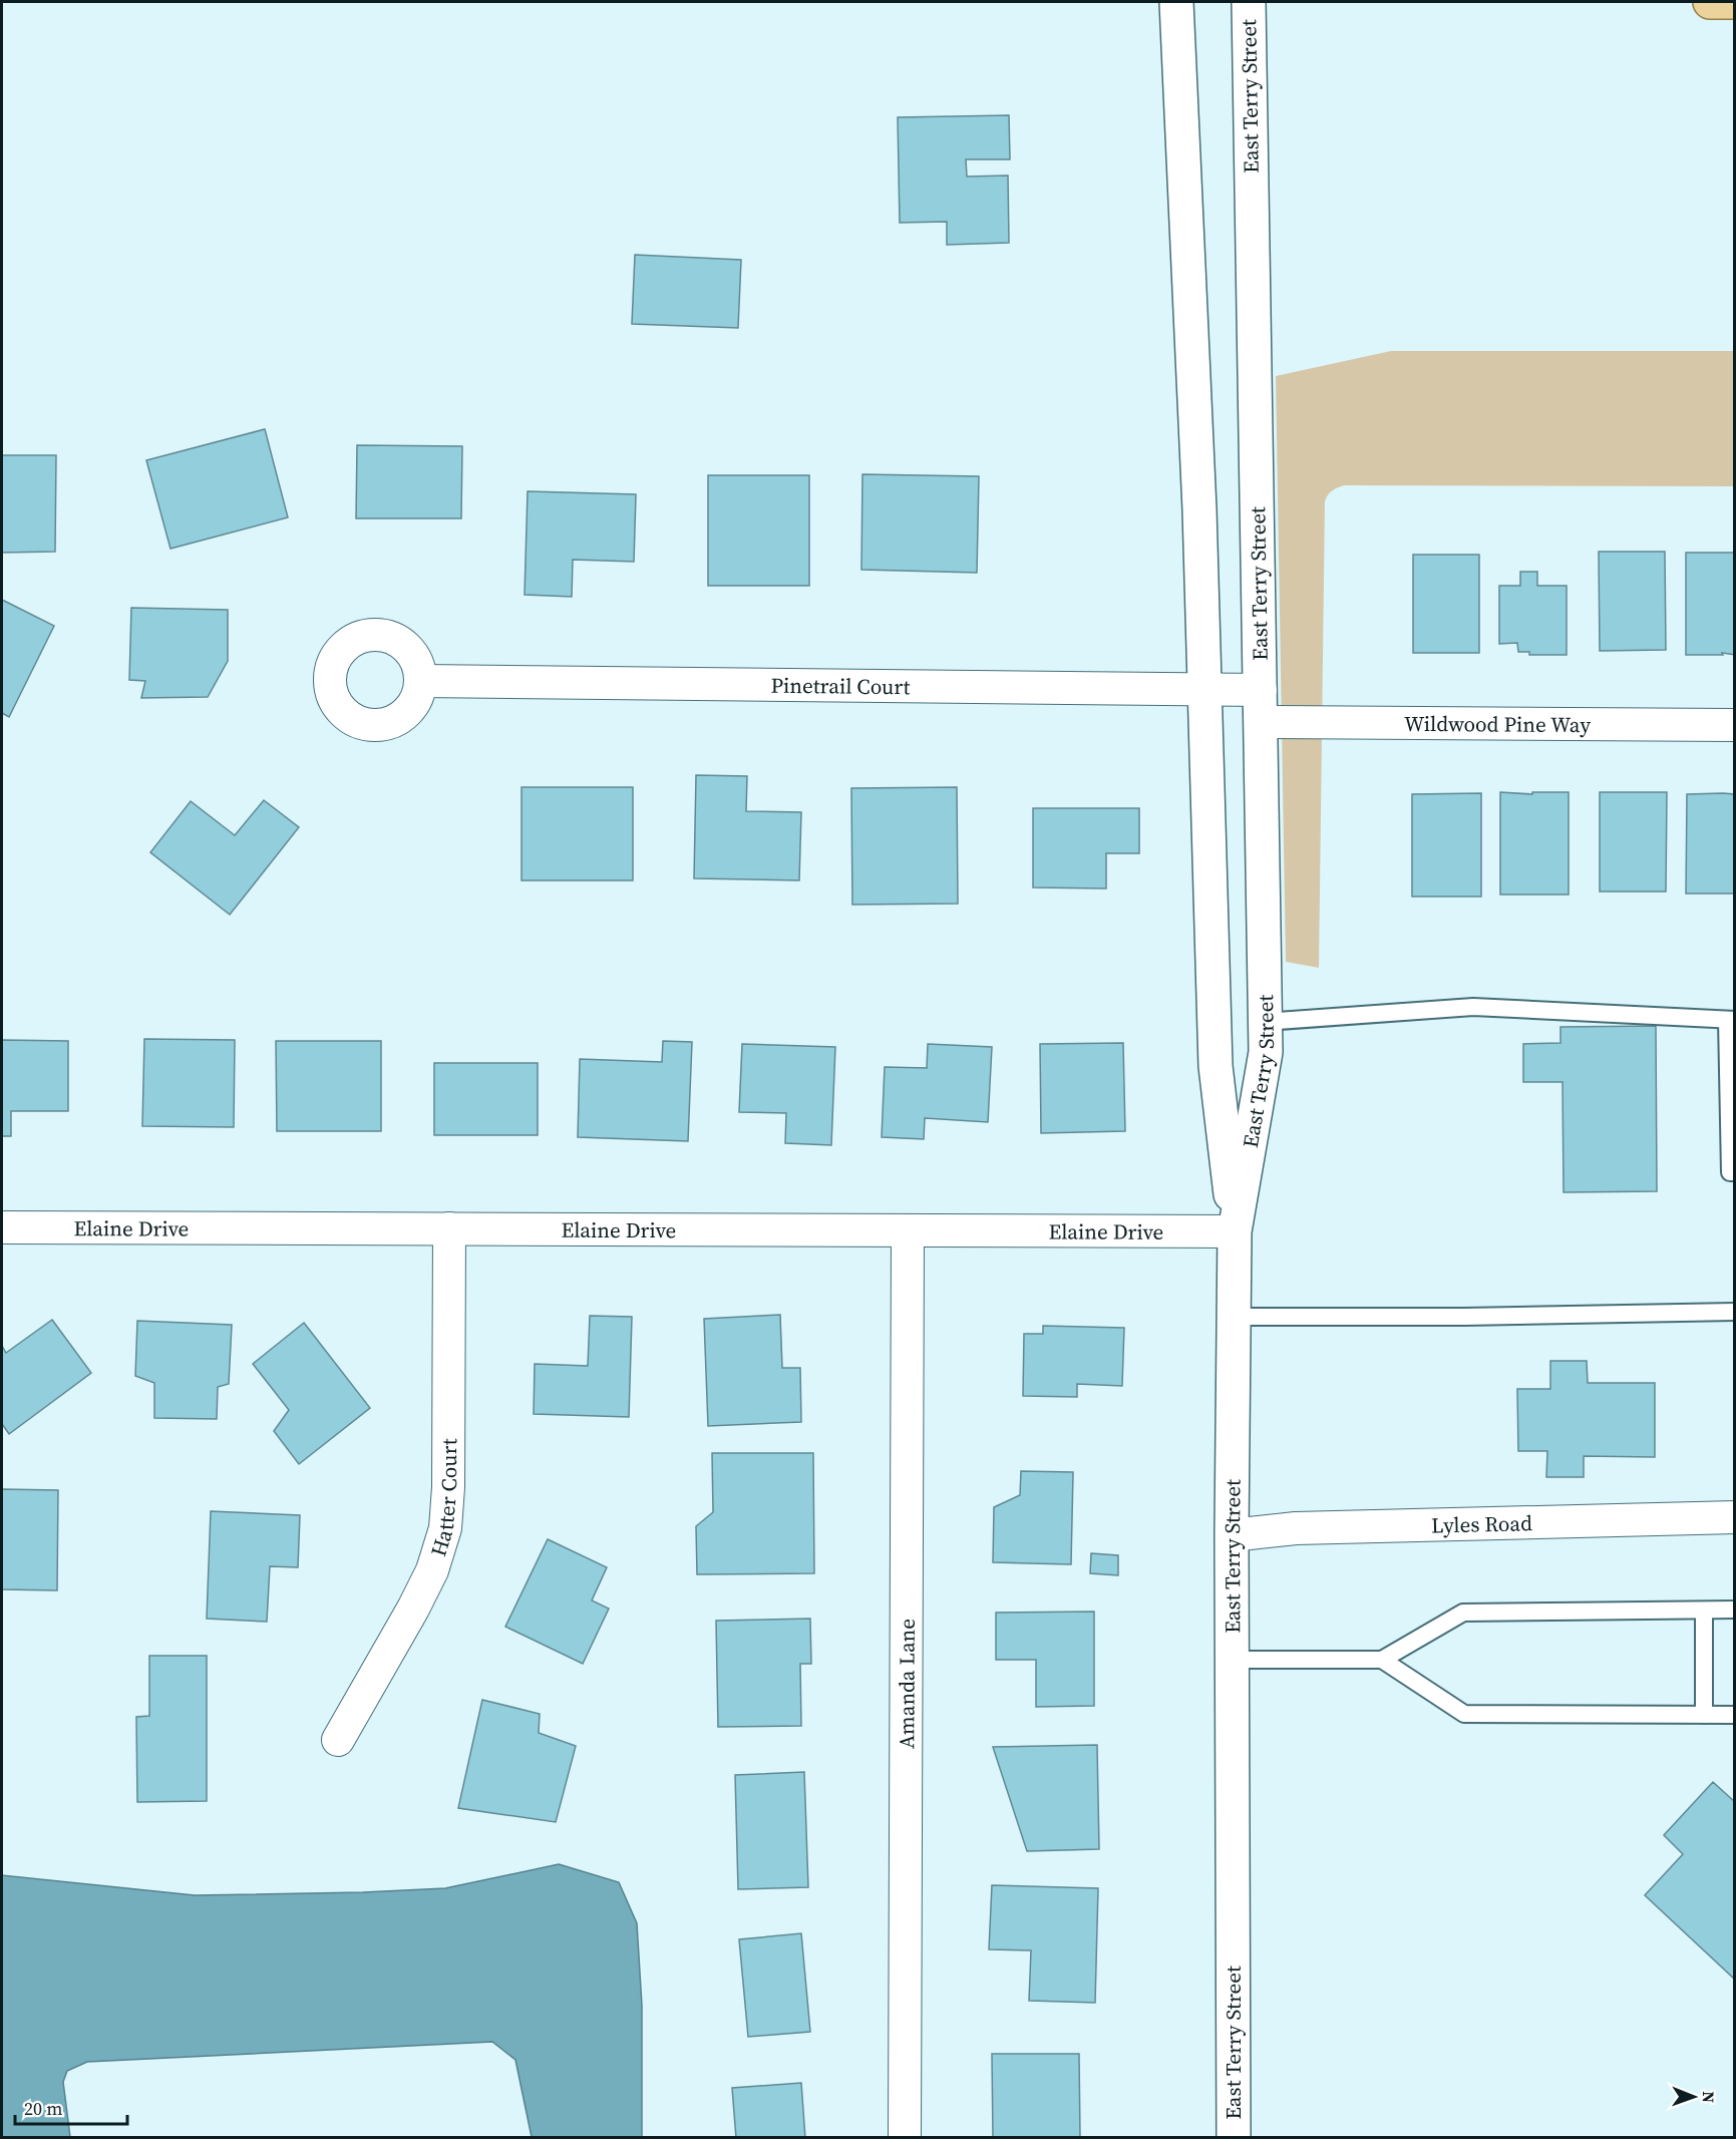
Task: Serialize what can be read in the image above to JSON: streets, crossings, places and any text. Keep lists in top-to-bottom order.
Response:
{
  "streets": {
    "street": [
      "East Terry Street",
      "Pinetrail Court",
      "Wildwood Pine Way",
      "Elaine Drive",
      "Hatter Court",
      "Lyles Road",
      "Amanda Lane"
    ]
  },
  "crossings": [
    ["East Terry Street", "Pinetrail Court"],
    ["East Terry Street", "Wildwood Pine Way"],
    ["East Terry Street", "Elaine Drive"],
    ["East Terry Street", "Lyles Road"],
    ["Elaine Drive", "Hatter Court"],
    ["Elaine Drive", "Amanda Lane"]
  ],
  "scale_bar": "20 m",
  "north": "right"
}
